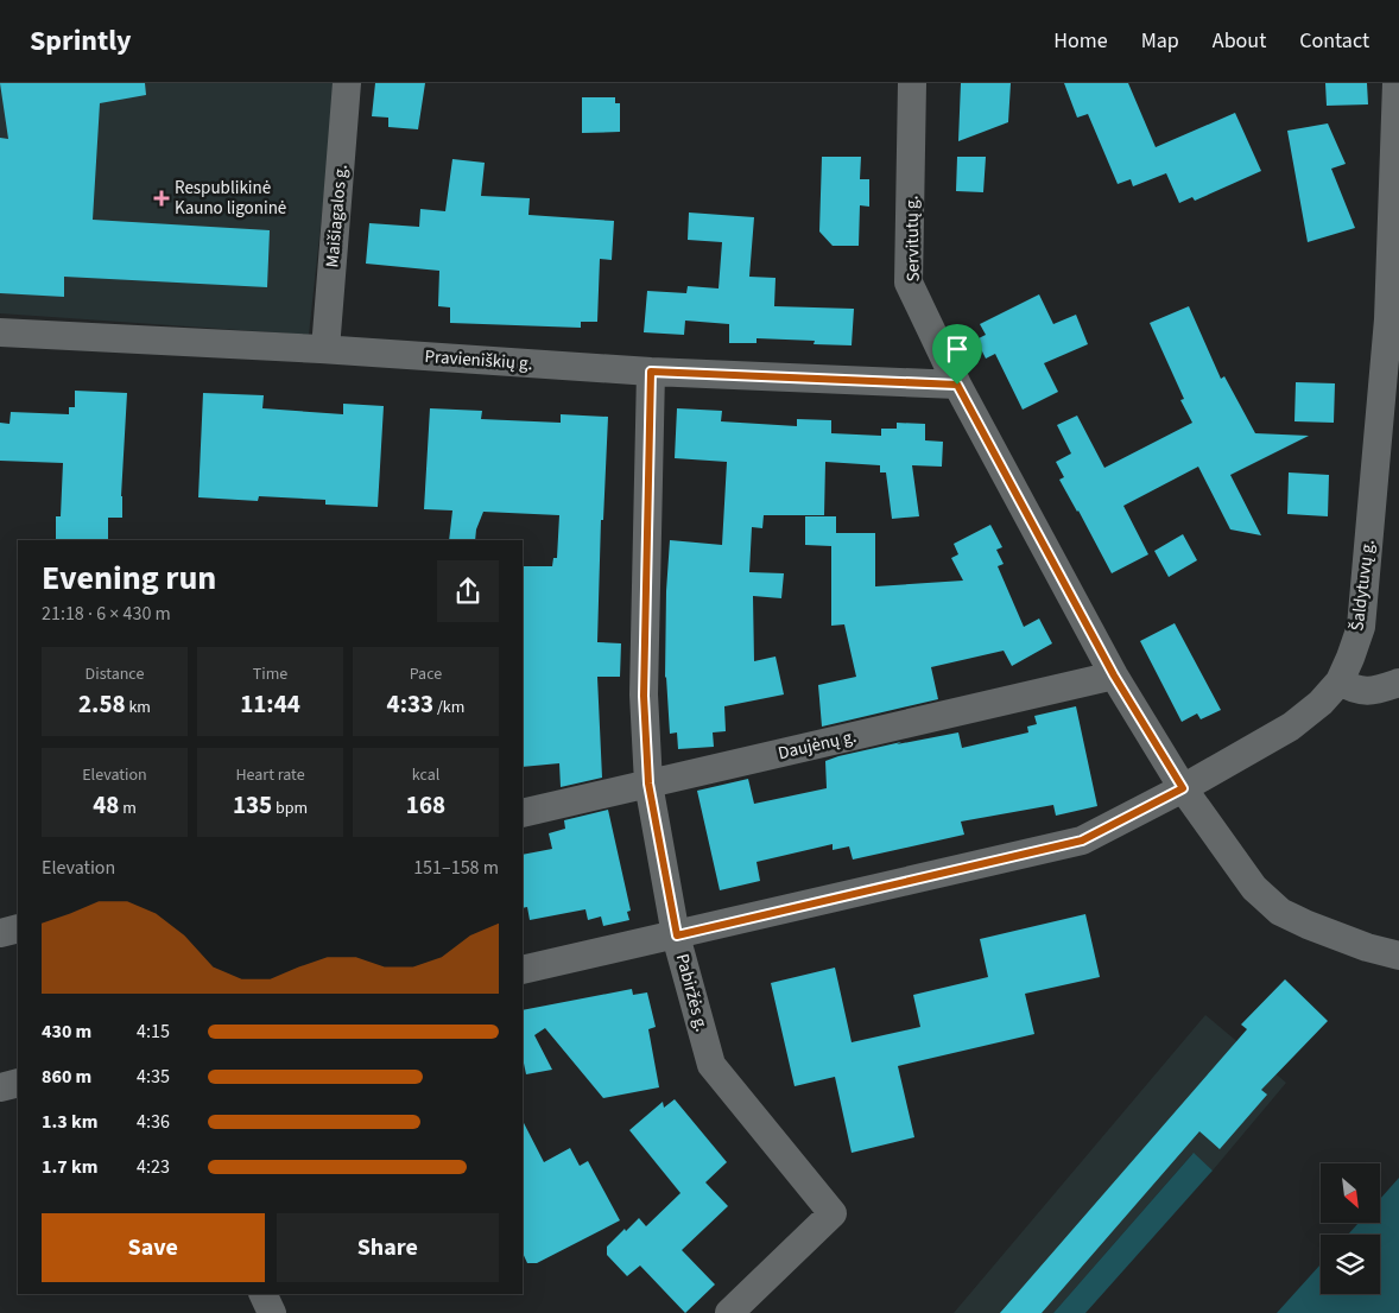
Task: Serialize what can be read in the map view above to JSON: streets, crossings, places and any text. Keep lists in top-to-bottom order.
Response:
{
  "streets": {
    "street": [
      "Maišiagalos g.",
      "Servitutų g.",
      "Pravieniškių g.",
      "Šaldytuvų g.",
      "Daujėnų g.",
      "Pabiržės g."
    ]
  },
  "crossings": [
    ["Maišiagalos g.", "Pravieniškių g."],
    ["Servitutų g.", "Pravieniškių g."],
    ["Servitutų g.", "Šaldytuvų g."],
    ["Servitutų g.", "Daujėnų g."],
    ["Pravieniškių g.", "Pabiržės g."],
    ["Šaldytuvų g.", "Pabiržės g."],
    ["Daujėnų g.", "Pabiržės g."]
  ],
  "places": {
    "health": ["Respublikinė Kauno ligoninė"]
  },
  "north": "bottom right",
  "page": {
    "header": "Sprintly",
    "nav": [
      "Home",
      "Map",
      "About",
      "Contact"
    ],
    "heading": ["Evening run", "21:18 · 6 × 430 m"],
    "stats": [
      ["Distance", "2.58 km"],
      ["Time", "11:44"],
      ["Pace", "4:33 /km"],
      ["Elevation", "48 m"],
      ["Heart rate", "135 bpm"],
      ["kcal", "168"]
    ],
    "chart": ["Elevation", "151–158 m"],
    "list": [
      {
        "name": "430 m",
        "note": "4:15"
      },
      {
        "name": "860 m",
        "note": "4:35"
      },
      {
        "name": "1.3 km",
        "note": "4:36"
      },
      {
        "name": "1.7 km",
        "note": "4:23"
      }
    ],
    "buttons": ["Save", "Share"]
  }
}
